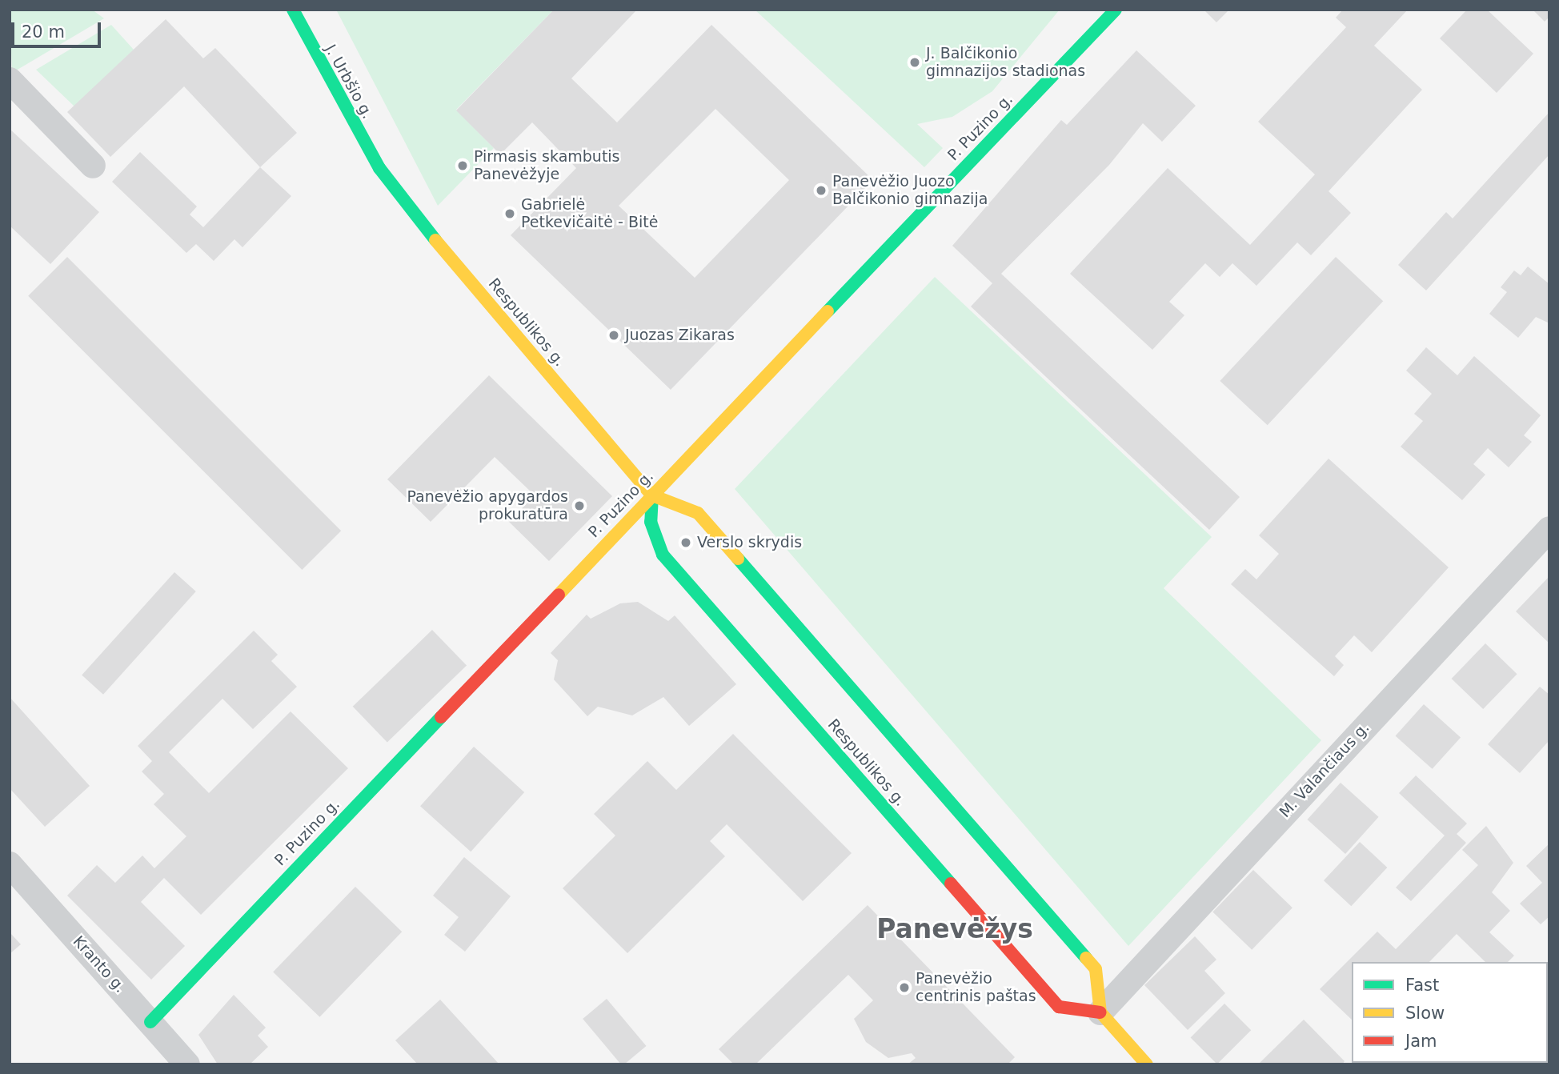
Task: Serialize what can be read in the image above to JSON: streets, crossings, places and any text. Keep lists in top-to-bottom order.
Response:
{
  "streets": {
    "main road": ["J. Urbšio g.", "P. Puzino g.", "Respublikos g."],
    "street": ["M. Valančiaus g.", "Kranto g."]
  },
  "crossings": [
    ["J. Urbšio g.", "Respublikos g."],
    ["P. Puzino g.", "Respublikos g."],
    ["P. Puzino g.", "Kranto g."],
    ["Respublikos g.", "M. Valančiaus g."]
  ],
  "districts": ["Panevėžys"],
  "places": [
    "J. Balčikonio gimnazijos stadionas",
    "Pirmasis skambutis Panevėžyje",
    "Panevėžio Juozo Balčikonio gimnazija",
    "Gabrielė Petkevičaitė - Bitė",
    "Juozas Zikaras",
    "Panevėžio apygardos prokuratūra",
    "Verslo skrydis",
    "Panevėžio centrinis paštas"
  ],
  "legend": ["Fast", "Slow", "Jam"],
  "scale_bar": "20 m"
}
